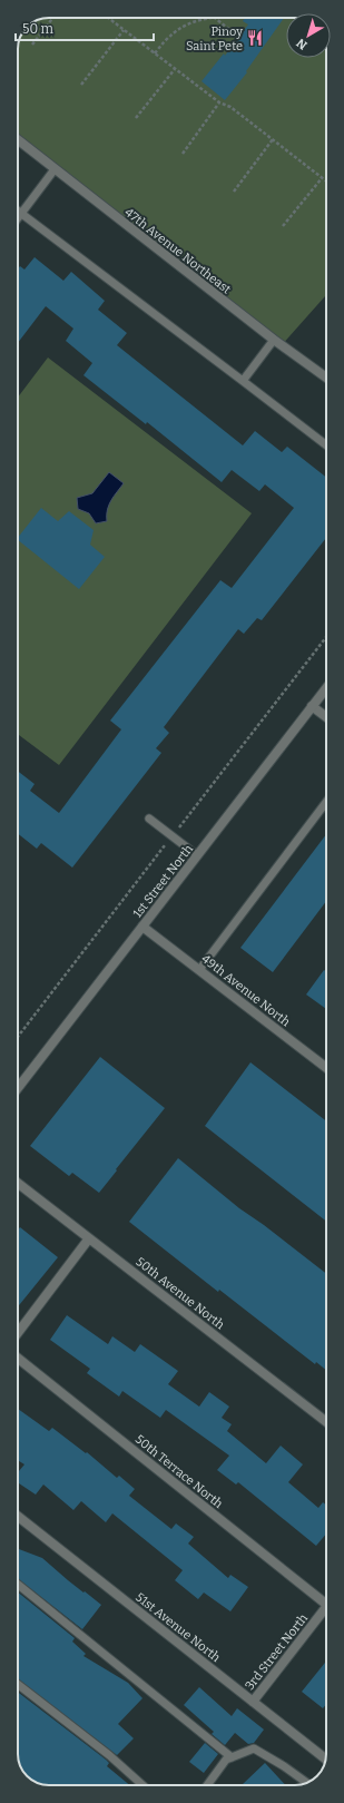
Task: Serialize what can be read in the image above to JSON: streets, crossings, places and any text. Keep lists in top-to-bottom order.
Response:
{
  "streets": {
    "street": [
      "47th Avenue Northeast",
      "1st Street North",
      "49th Avenue North",
      "50th Avenue North",
      "50th Terrace North",
      "51st Avenue North",
      "3rd Street North"
    ]
  },
  "crossings": [
    ["1st Street North", "49th Avenue North"],
    ["51st Avenue North", "3rd Street North"]
  ],
  "places": {
    "restaurant": ["Pinoy Saint Pete"]
  },
  "scale_bar": "50 m",
  "north": "bottom left"
}
